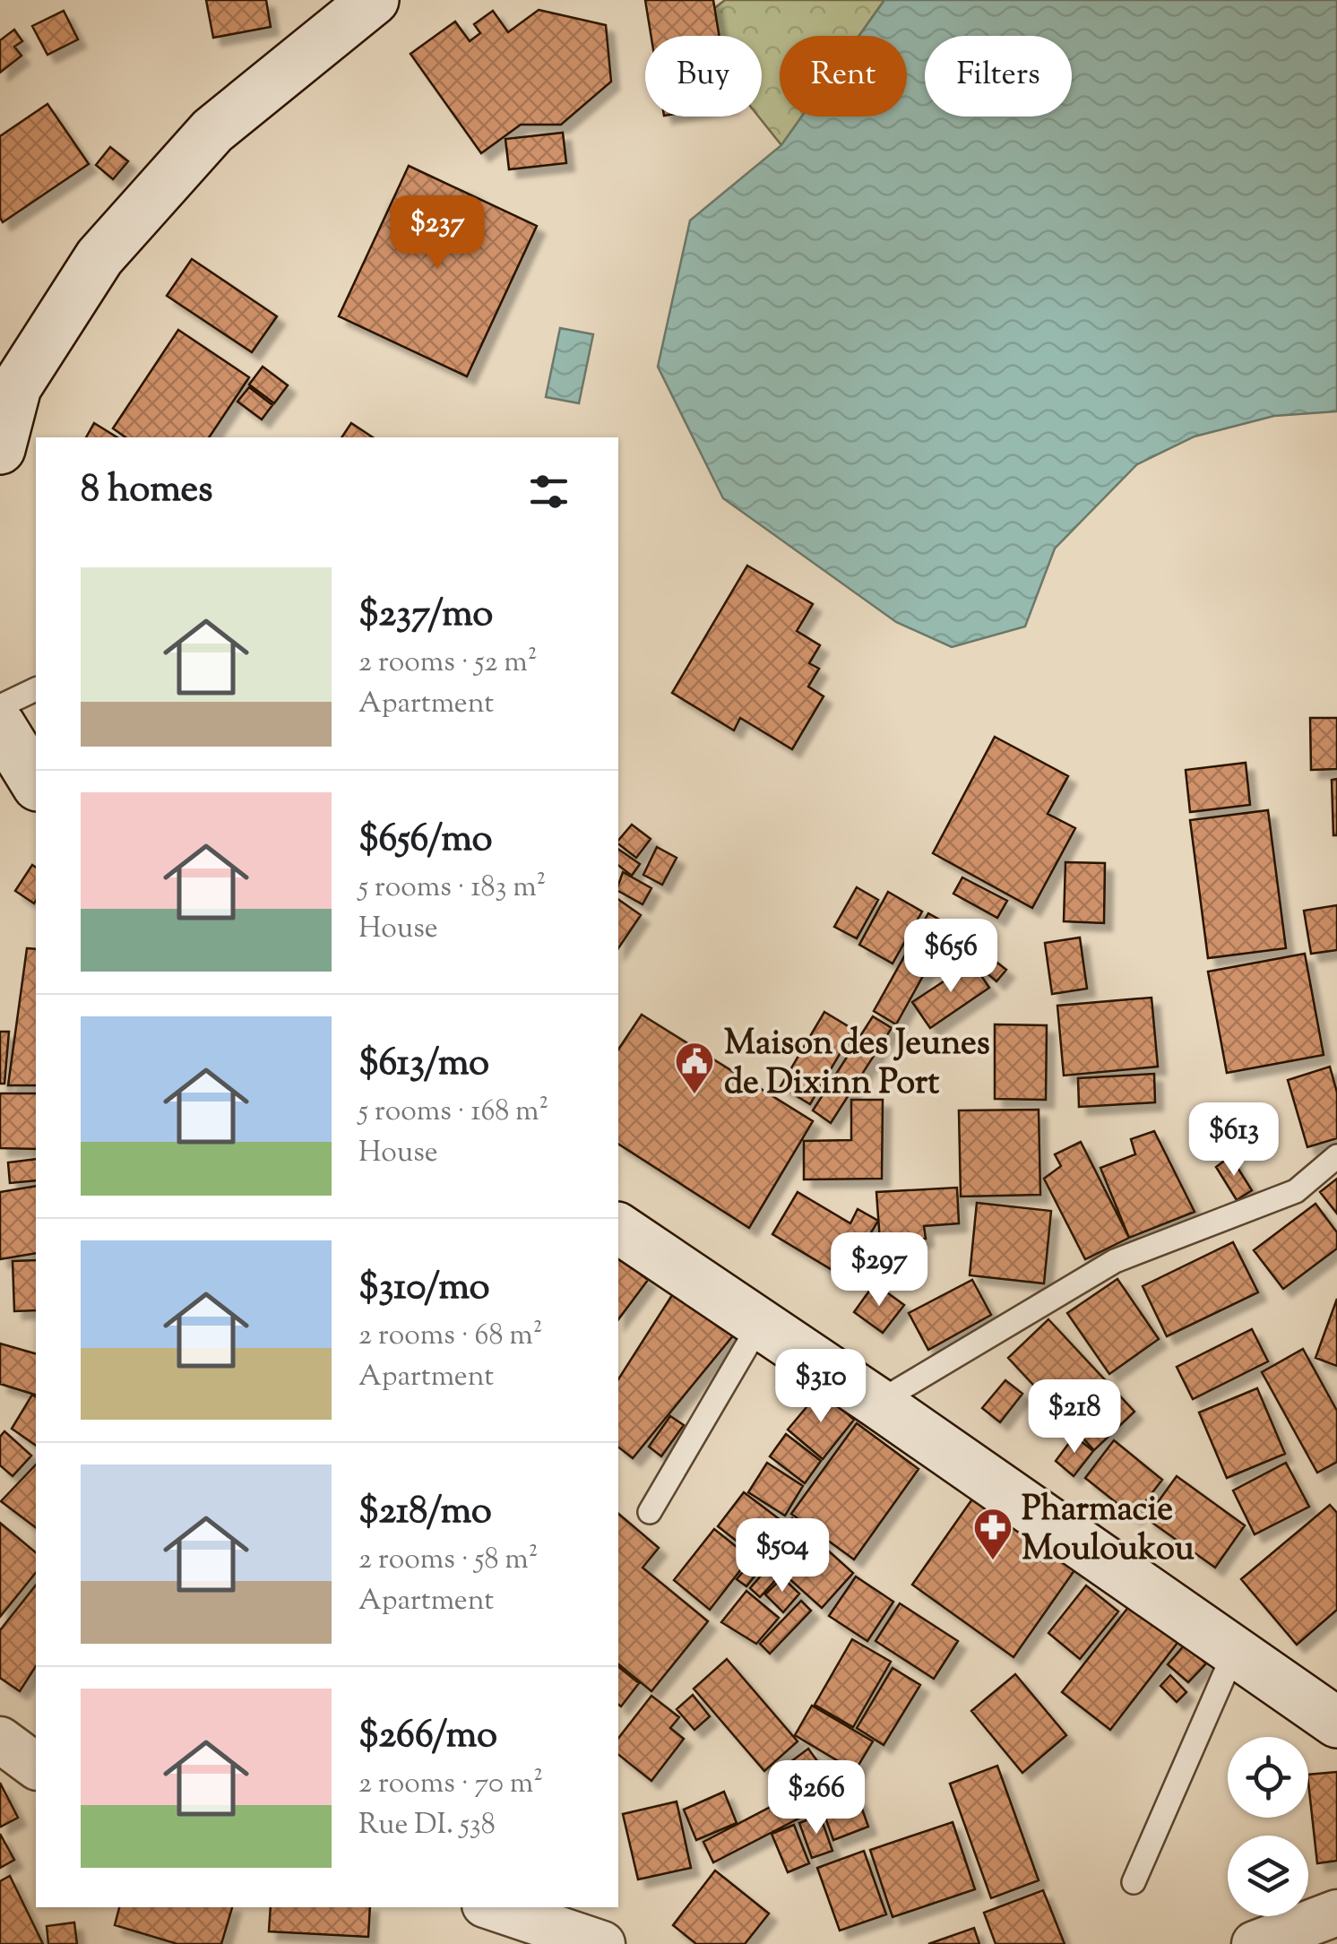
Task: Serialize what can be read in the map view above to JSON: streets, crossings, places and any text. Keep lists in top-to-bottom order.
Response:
{
  "places": {
    "public building": ["Maison des Jeunes de Dixinn Port"],
    "pharmacy": ["Pharmacie Mouloukou"]
  },
  "page": {
    "chip": ["Buy", "Rent", "Filters"],
    "price": [
      "$237",
      "$656",
      "$613",
      "$297",
      "$310",
      "$218",
      "$504",
      "$266"
    ],
    "heading": "8 homes",
    "list": [
      {
        "name": "$237/mo",
        "note": "2 rooms · 52 m² · Apartment"
      },
      {
        "name": "$656/mo",
        "note": "5 rooms · 183 m² · House"
      },
      {
        "name": "$613/mo",
        "note": "5 rooms · 168 m² · House"
      },
      {
        "name": "$310/mo",
        "note": "2 rooms · 68 m² · Apartment"
      },
      {
        "name": "$218/mo",
        "note": "2 rooms · 58 m² · Apartment"
      },
      {
        "name": "$266/mo",
        "note": "2 rooms · 70 m² · Rue DI. 538"
      }
    ]
  }
}
